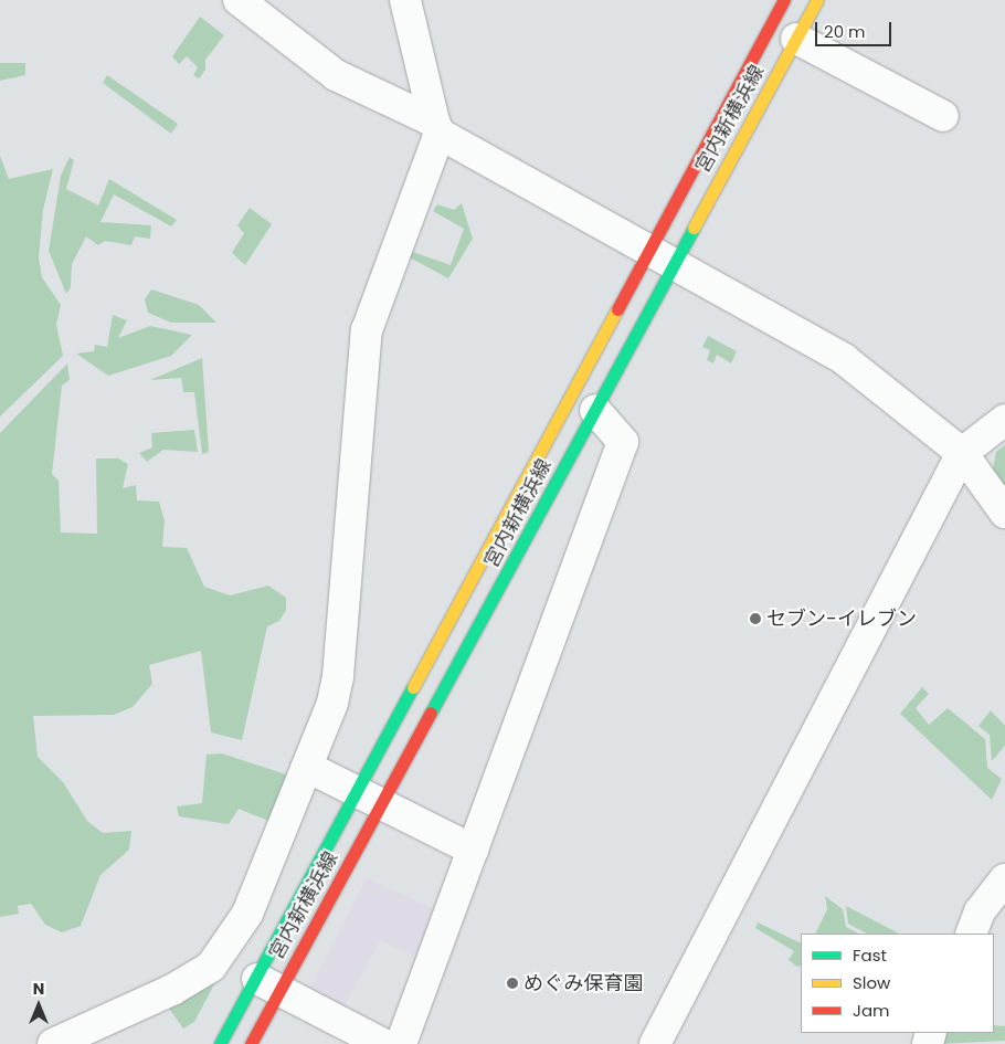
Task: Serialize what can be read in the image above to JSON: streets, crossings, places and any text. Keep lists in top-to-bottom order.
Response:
{
  "streets": {
    "street": ["宮内新横浜線"]
  },
  "places": ["セブン-イレブン", "めぐみ保育園"],
  "legend": ["Fast", "Slow", "Jam"],
  "scale_bar": "20 m",
  "north": "top"
}
